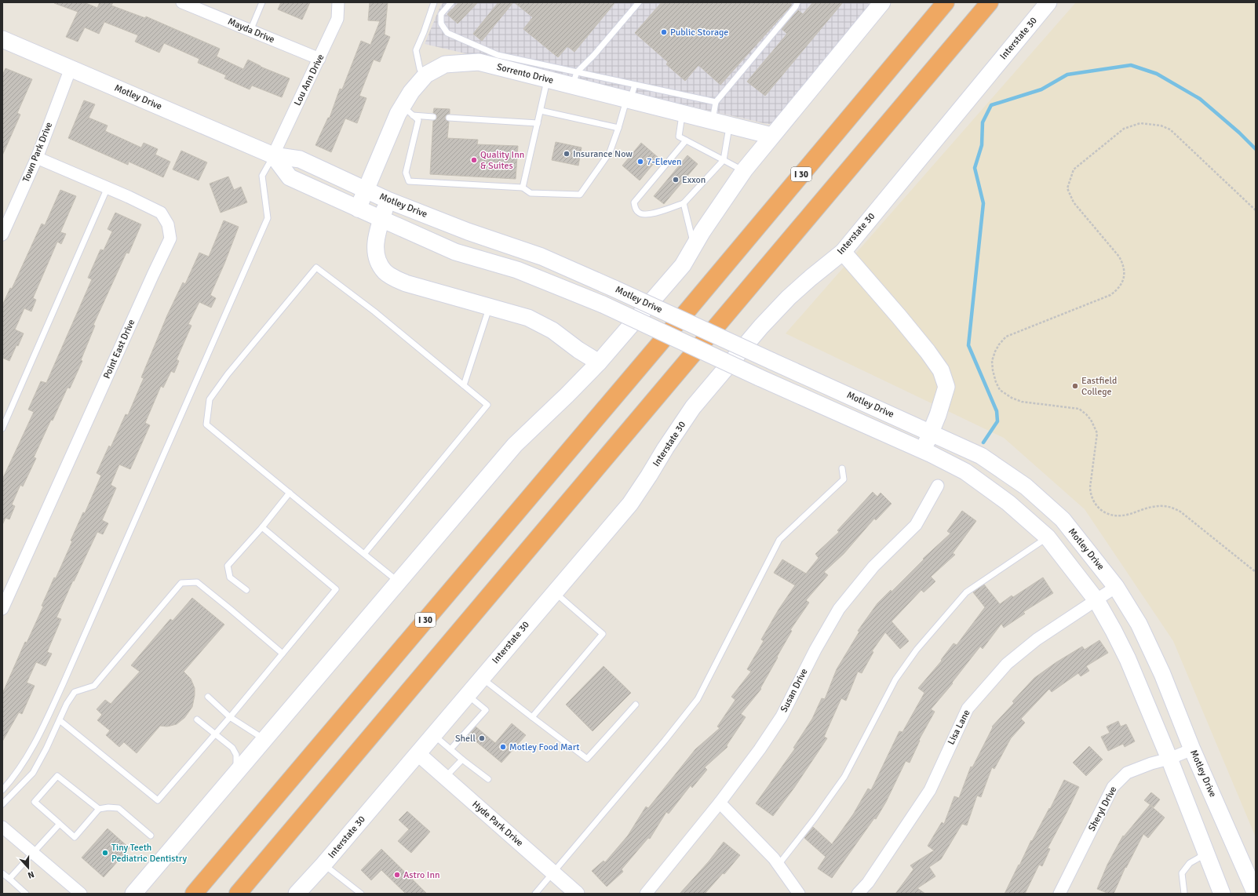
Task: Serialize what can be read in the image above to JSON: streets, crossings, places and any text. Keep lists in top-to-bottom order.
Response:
{
  "streets": {
    "highway": ["I 30"],
    "main road": ["Interstate 30", "Sorrento Drive", "Motley Drive"],
    "street": [
      "Mayda Drive",
      "Lou Ann Drive",
      "Town Park Drive",
      "Point East Drive",
      "Susan Drive",
      "Lisa Lane",
      "Sheryl Drive",
      "Hyde Park Drive"
    ]
  },
  "crossings": [
    ["Mayda Drive", "Lou Ann Drive"],
    ["Interstate 30", "Hyde Park Drive"],
    ["Sorrento Drive", "Motley Drive"],
    ["Lou Ann Drive", "Motley Drive"],
    ["Motley Drive", "Town Park Drive"],
    ["Motley Drive", "Lisa Lane"],
    ["Motley Drive", "Sheryl Drive"],
    ["Town Park Drive", "Point East Drive"]
  ],
  "places": [
    "Public Storage",
    "Insurance Now",
    "Quality Inn & Suites",
    "7-Eleven",
    "Exxon",
    "Eastfield College",
    "Shell",
    "Motley Food Mart",
    "Tiny Teeth Pediatric Dentistry",
    "Astro Inn"
  ],
  "north": "bottom"
}
